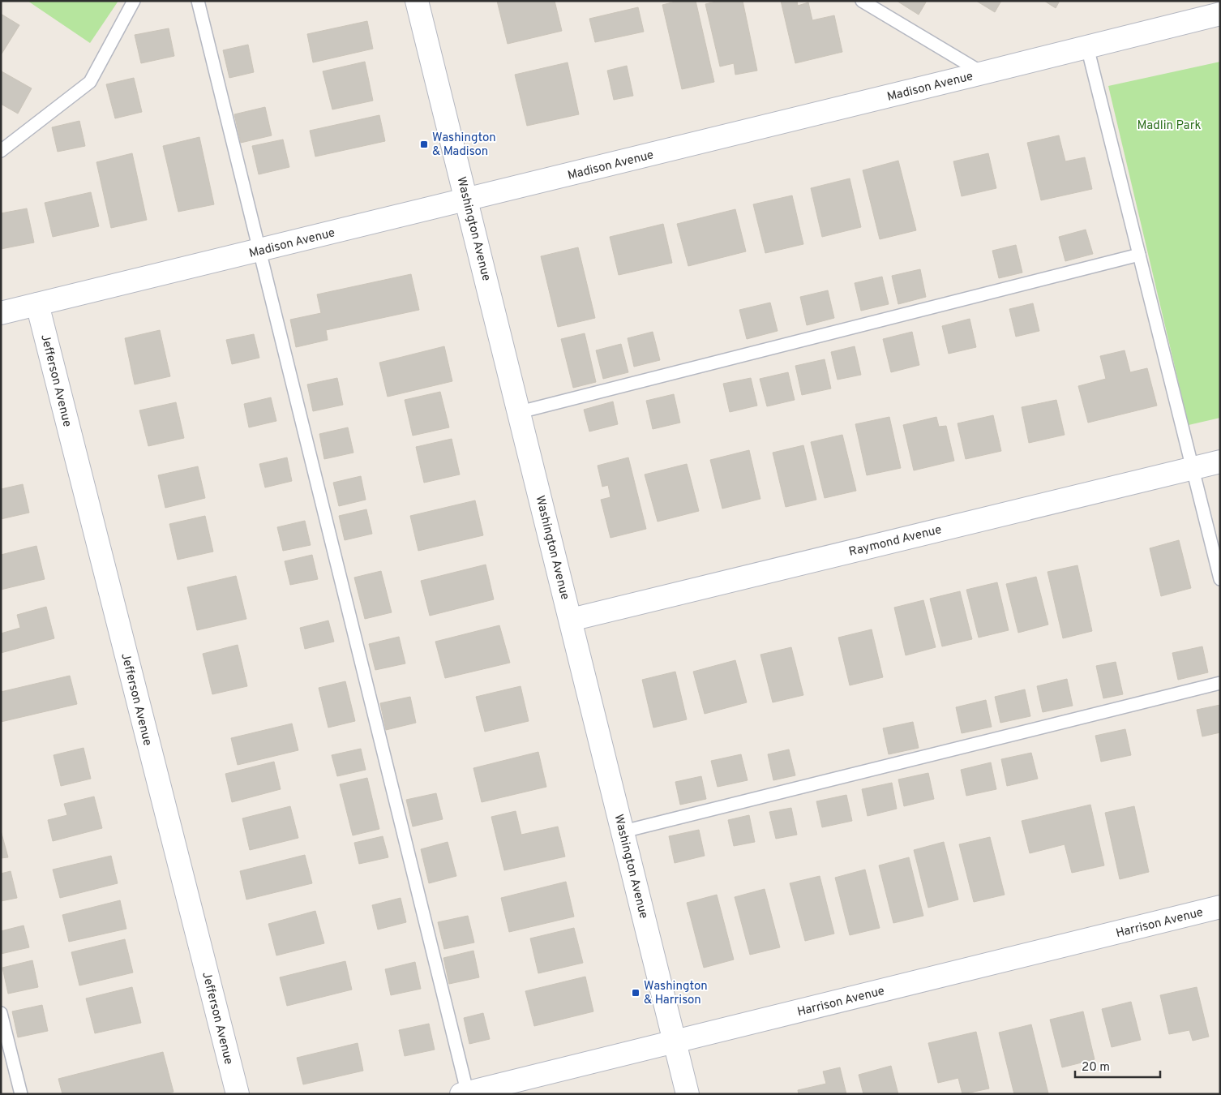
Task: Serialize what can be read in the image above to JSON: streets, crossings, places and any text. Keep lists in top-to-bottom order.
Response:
{
  "streets": {
    "street": [
      "Madison Avenue",
      "Washington Avenue",
      "Jefferson Avenue",
      "Raymond Avenue",
      "Harrison Avenue"
    ]
  },
  "crossings": [
    ["Madison Avenue", "Washington Avenue"],
    ["Madison Avenue", "Jefferson Avenue"],
    ["Washington Avenue", "Raymond Avenue"],
    ["Washington Avenue", "Harrison Avenue"]
  ],
  "parks": ["Madlin Park"],
  "places": {
    "transit": ["Washington & Madison", "Washington & Harrison"]
  },
  "scale_bar": "20 m"
}
